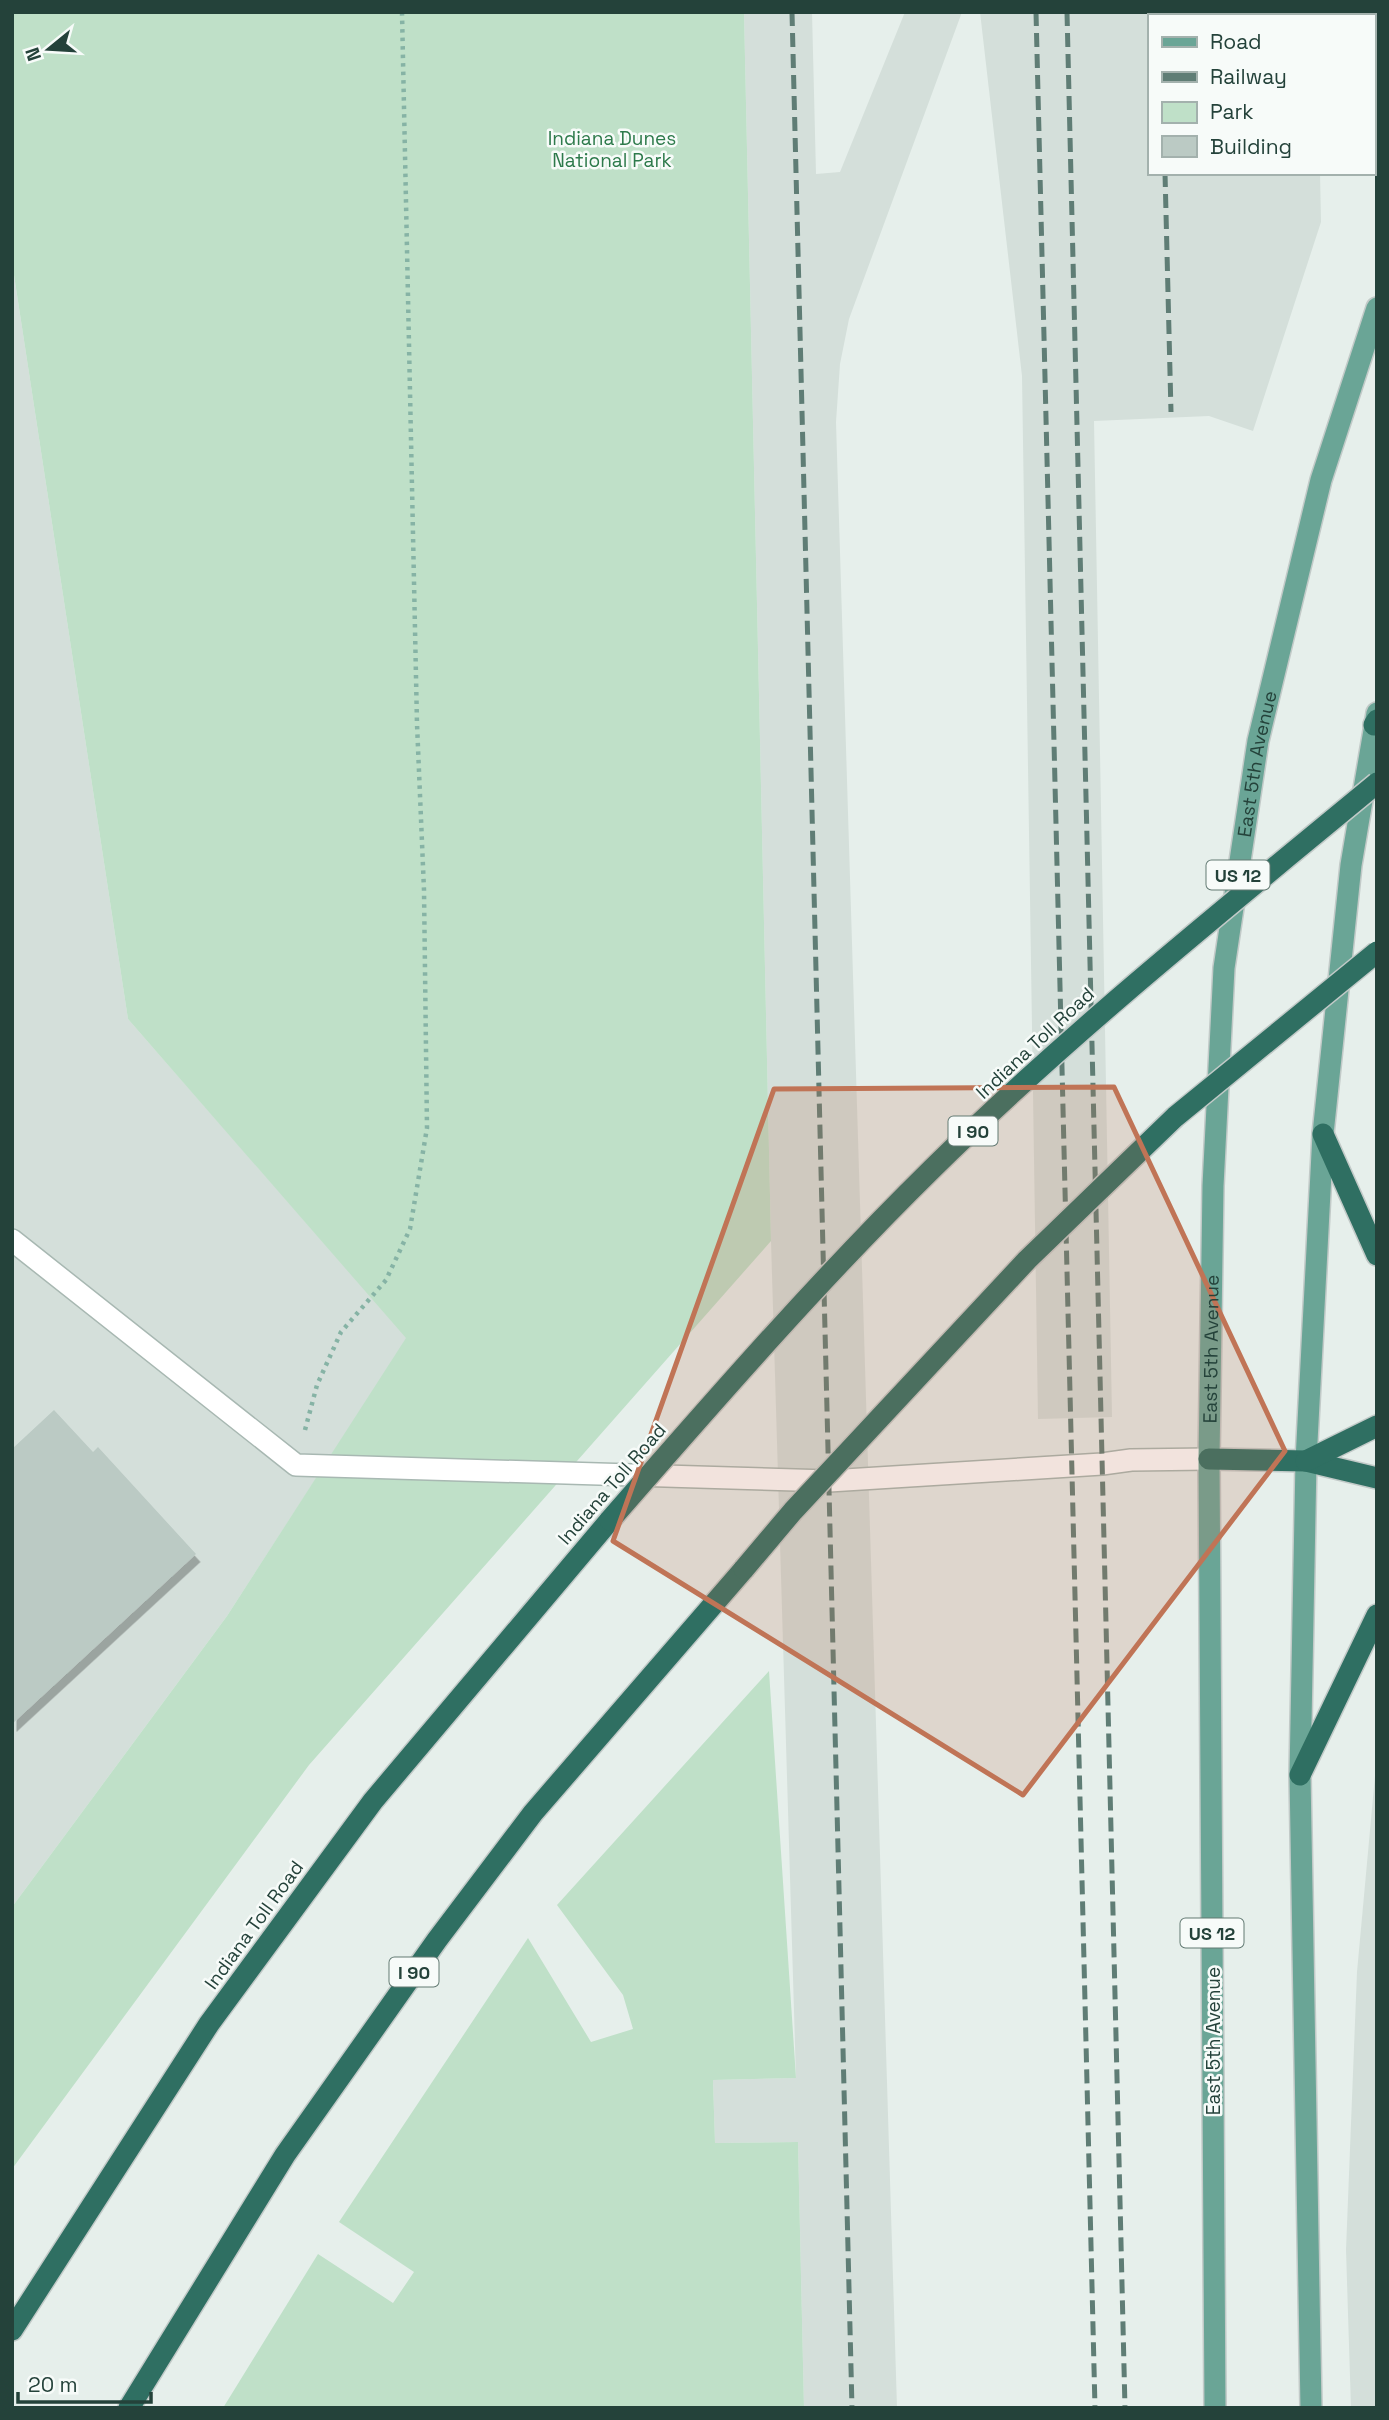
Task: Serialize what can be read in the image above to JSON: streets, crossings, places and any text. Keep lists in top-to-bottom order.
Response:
{
  "streets": {
    "highway": ["Indiana Toll Road", "I 90"],
    "main road": ["East 5th Avenue", "US 12"]
  },
  "parks": ["Indiana Dunes National Park"],
  "legend": [
    "Road",
    "Railway",
    "Park",
    "Building"
  ],
  "scale_bar": "20 m",
  "north": "left"
}
